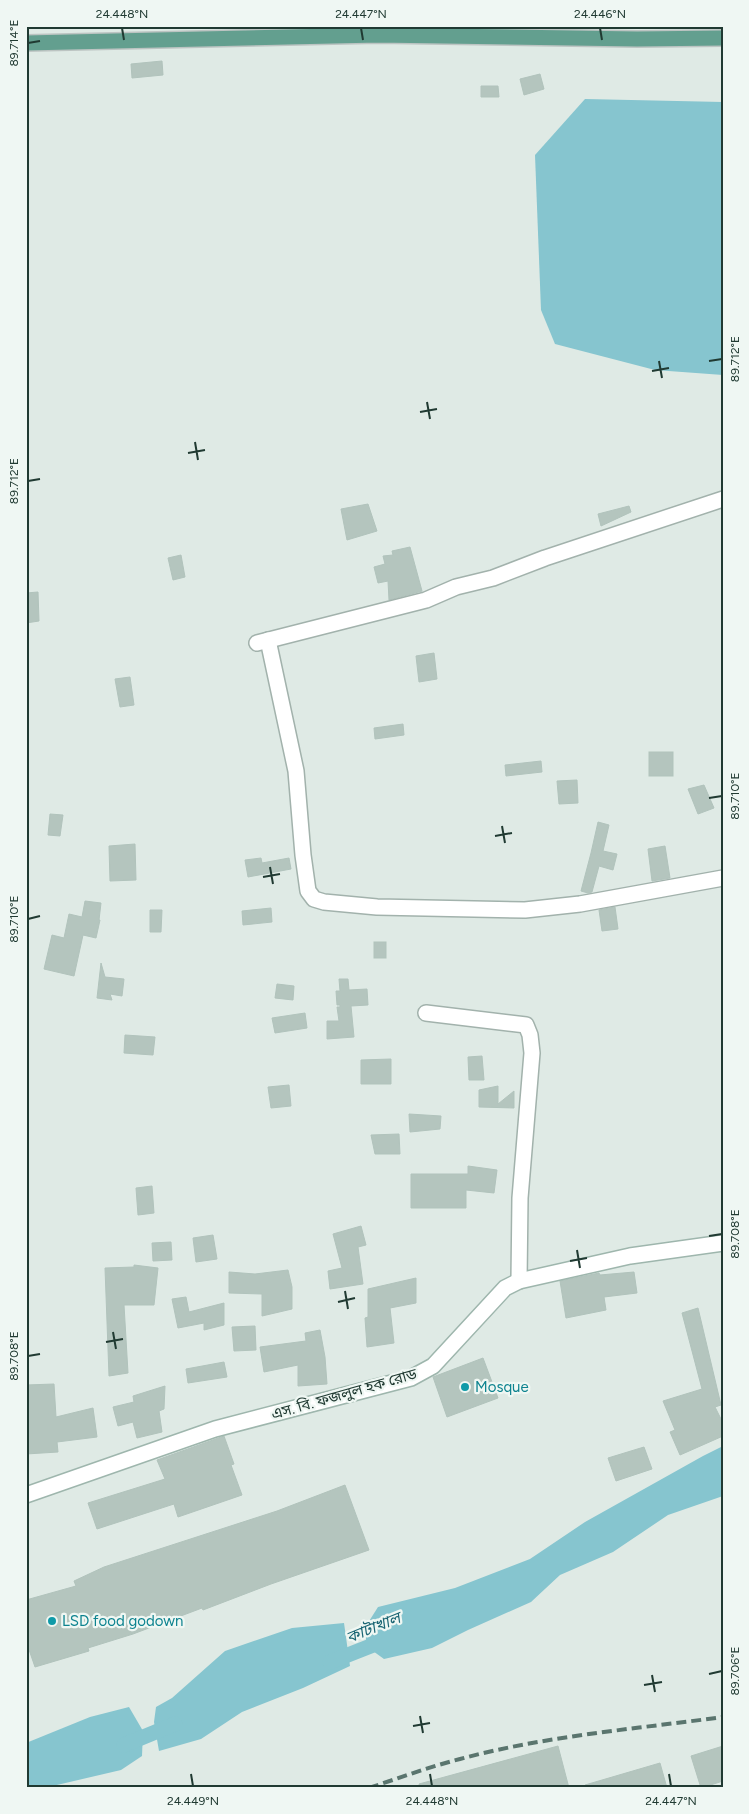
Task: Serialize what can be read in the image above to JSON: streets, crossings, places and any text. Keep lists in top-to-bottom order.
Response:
{
  "streets": {
    "street": ["এস. বি. ফজলুল হক রোড"]
  },
  "water": ["কাটাখাল"],
  "places": ["Mosque", "LSD food godown"],
  "coordinates": [
    "24.448°N",
    "24.447°N",
    "24.446°N",
    "89.714°E",
    "89.712°E",
    "89.710°E",
    "89.708°E",
    "89.706°E",
    "24.449°N"
  ]
}
